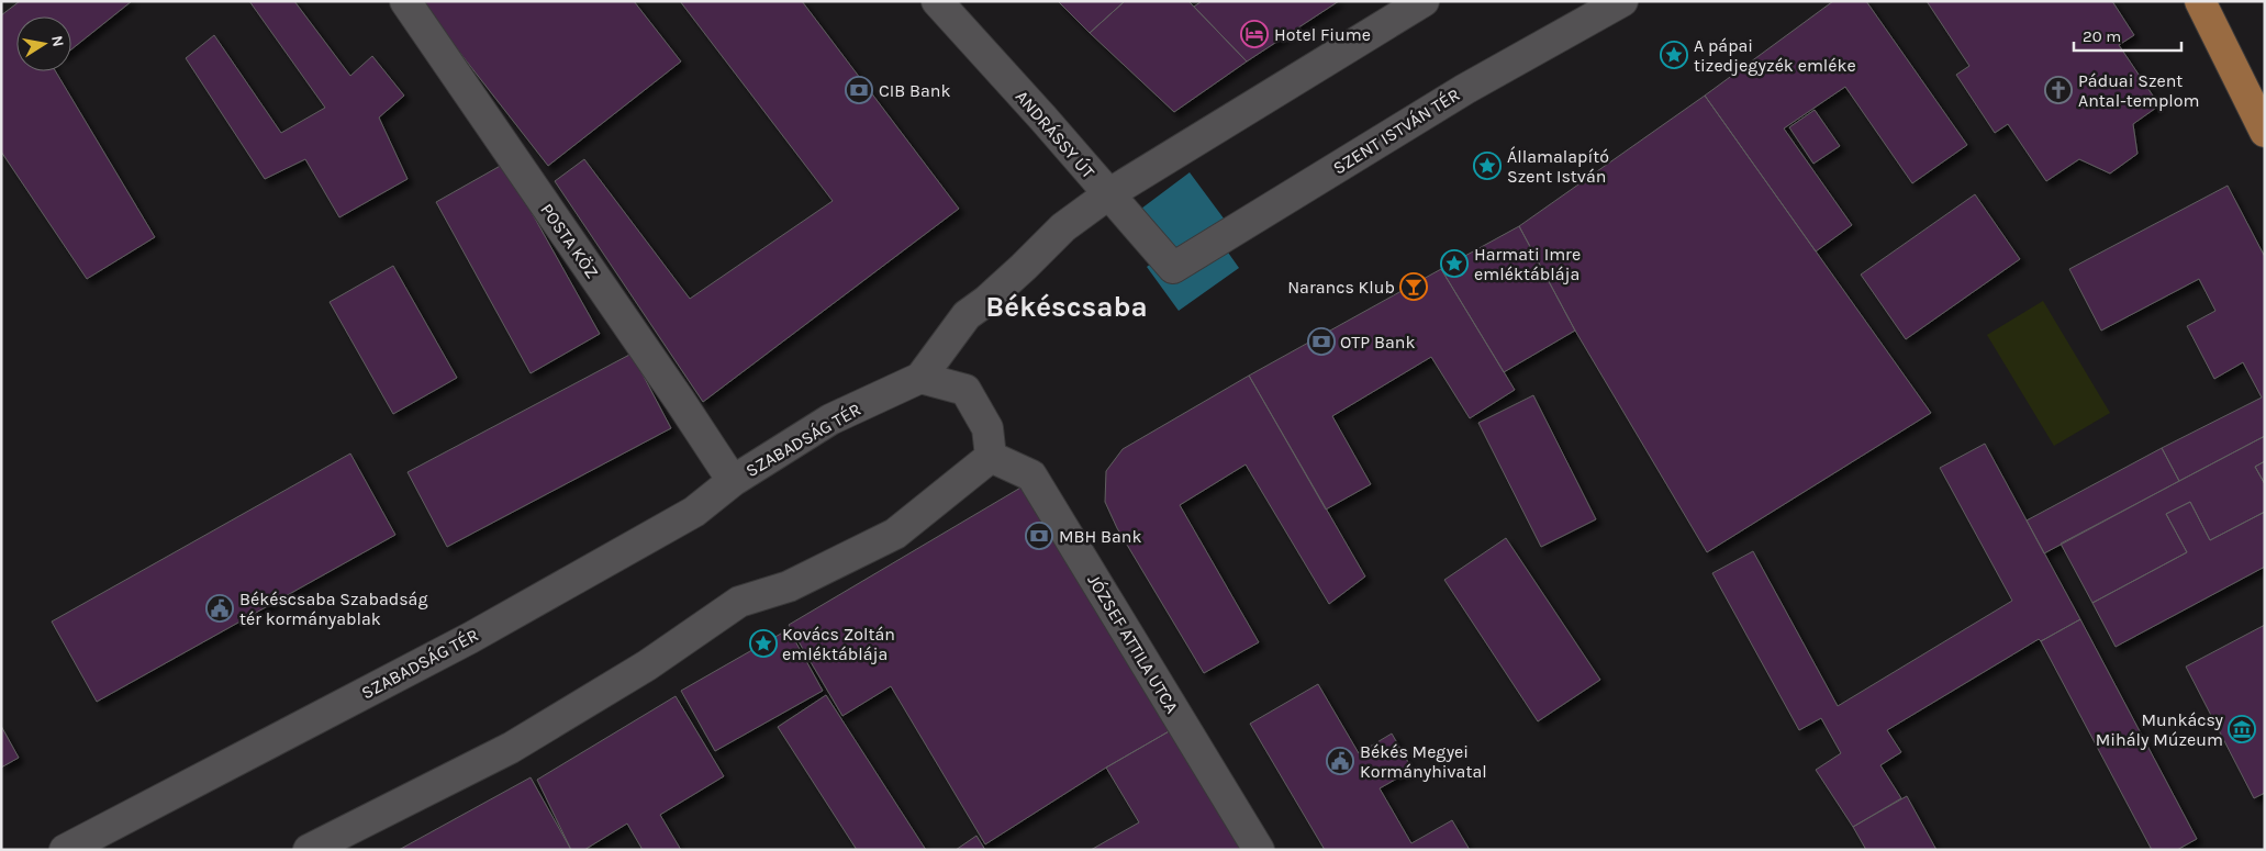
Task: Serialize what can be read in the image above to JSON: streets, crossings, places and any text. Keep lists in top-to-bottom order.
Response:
{
  "streets": {
    "street": [
      "SZENT ISTVÁN TÉR",
      "ANDRÁSSY ÚT",
      "POSTA KÖZ",
      "SZABADSÁG TÉR",
      "JÓZSEF ATTILA UTCA"
    ]
  },
  "crossings": [
    ["SZENT ISTVÁN TÉR", "ANDRÁSSY ÚT"],
    ["POSTA KÖZ", "SZABADSÁG TÉR"]
  ],
  "districts": ["Békéscsaba"],
  "places": {
    "hotel": ["Hotel Fiume"],
    "place": [
      "A pápai tizedjegyzék emléke",
      "Államalapító Szent István",
      "Harmati Imre emléktáblája",
      "Kovács Zoltán emléktáblája"
    ],
    "bank": ["CIB Bank", "OTP Bank", "MBH Bank"],
    "church": ["Páduai Szent Antal-templom"],
    "bar": ["Narancs Klub"],
    "public building": ["Békéscsaba Szabadság tér kormányablak", "Békés Megyei Kormányhivatal"],
    "museum": ["Munkácsy Mihály Múzeum"]
  },
  "scale_bar": "20 m",
  "north": "right"
}
